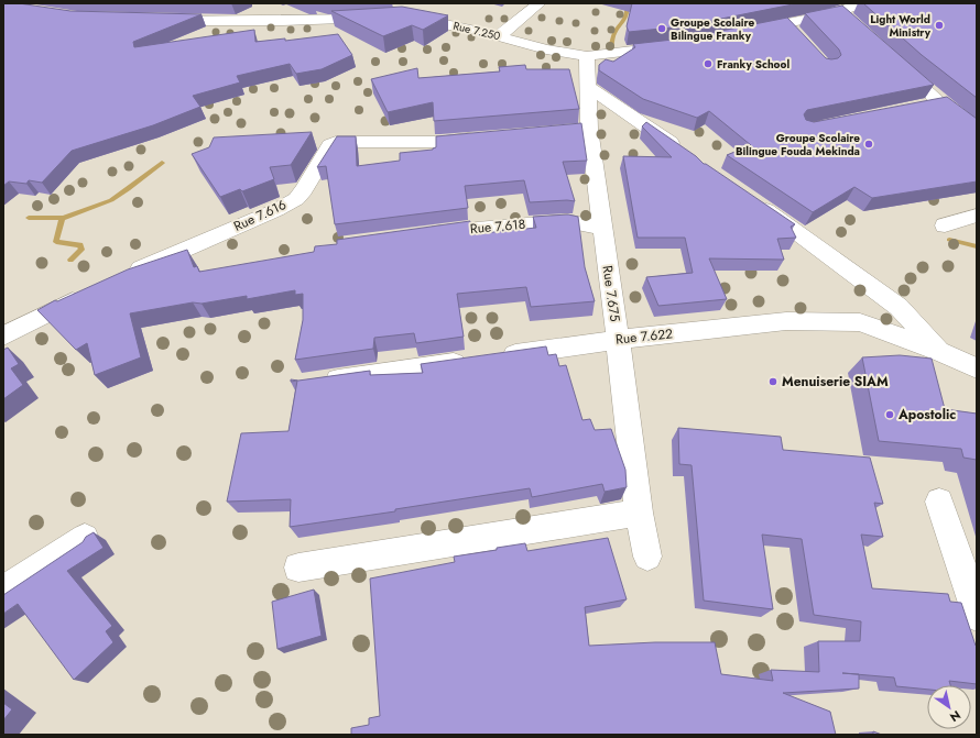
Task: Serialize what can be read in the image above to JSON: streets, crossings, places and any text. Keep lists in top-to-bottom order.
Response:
{
  "streets": {
    "street": [
      "Rue 7.250",
      "Rue 7.616",
      "Rue 7.618",
      "Rue 7.675",
      "Rue 7.622"
    ]
  },
  "crossings": [
    ["Rue 7.250", "Rue 7.675"],
    ["Rue 7.618", "Rue 7.675"],
    ["Rue 7.675", "Rue 7.622"]
  ],
  "places": [
    "Light World Ministry",
    "Groupe Scolaire Bilingue Franky",
    "Franky School",
    "Groupe Scolaire Bilingue Fouda Mekinda",
    "Menuiserie SIAM",
    "Apostolic"
  ],
  "north": "bottom right"
}
